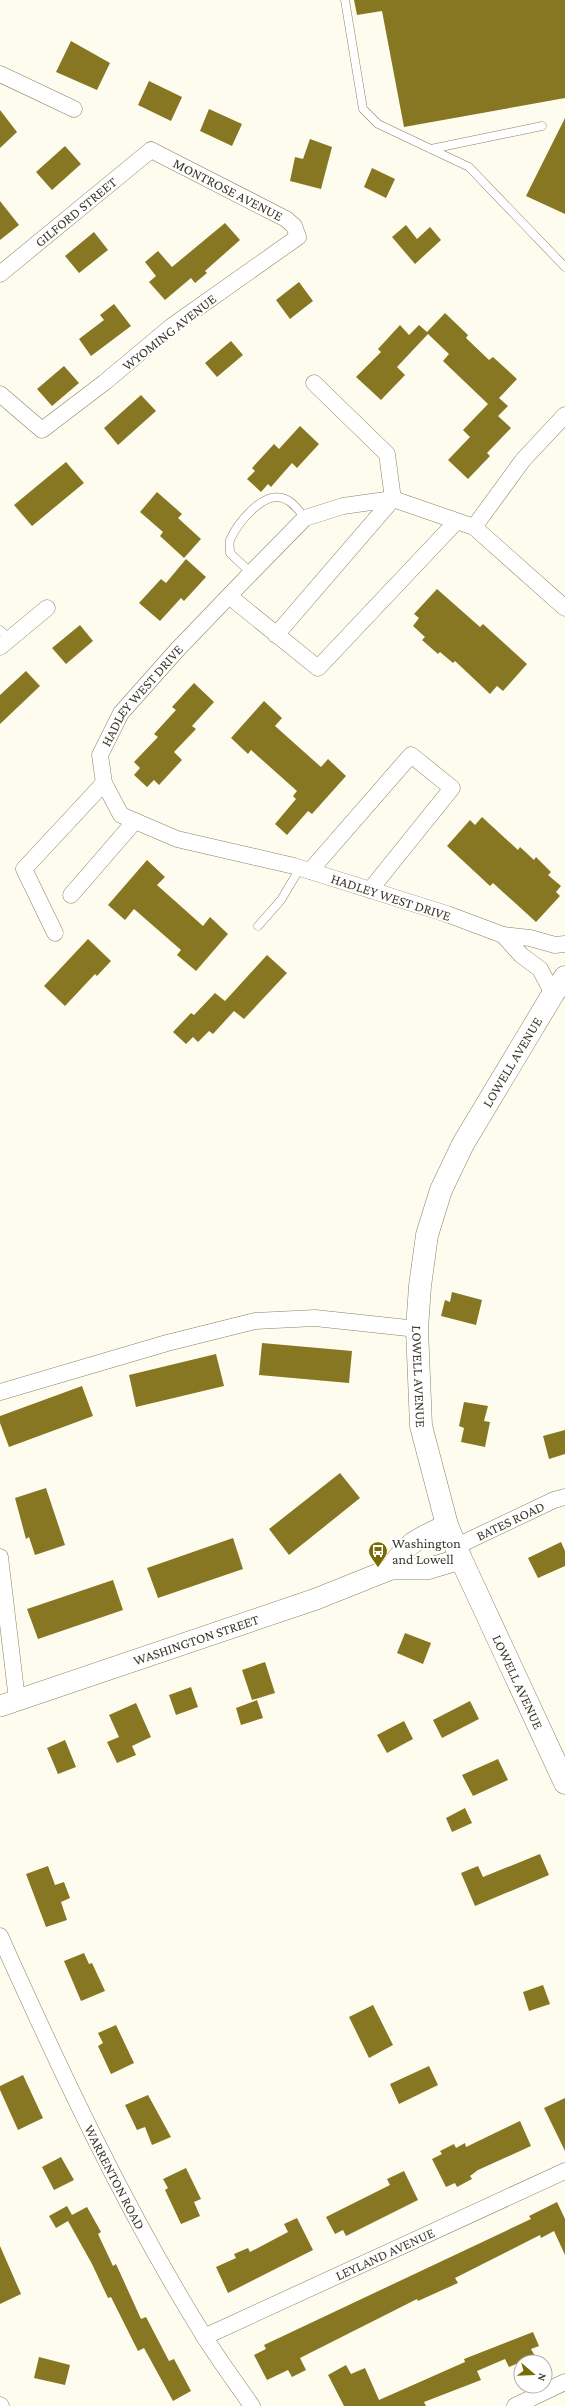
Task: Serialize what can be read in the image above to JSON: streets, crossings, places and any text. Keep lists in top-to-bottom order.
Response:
{
  "streets": {
    "main road": ["LOWELL AVENUE"],
    "street": [
      "MONTROSE AVENUE",
      "GILFORD STREET",
      "WYOMING AVENUE",
      "HADLEY WEST DRIVE",
      "BATES ROAD",
      "WASHINGTON STREET",
      "WARRENTON ROAD",
      "LEYLAND AVENUE"
    ]
  },
  "crossings": [
    ["MONTROSE AVENUE", "GILFORD STREET"],
    ["MONTROSE AVENUE", "WYOMING AVENUE"],
    ["HADLEY WEST DRIVE", "LOWELL AVENUE"],
    ["LOWELL AVENUE", "BATES ROAD"],
    ["LOWELL AVENUE", "WASHINGTON STREET"],
    ["BATES ROAD", "WASHINGTON STREET"],
    ["WARRENTON ROAD", "LEYLAND AVENUE"]
  ],
  "places": {
    "bus stop": ["Washington and Lowell"]
  },
  "north": "right"
}
